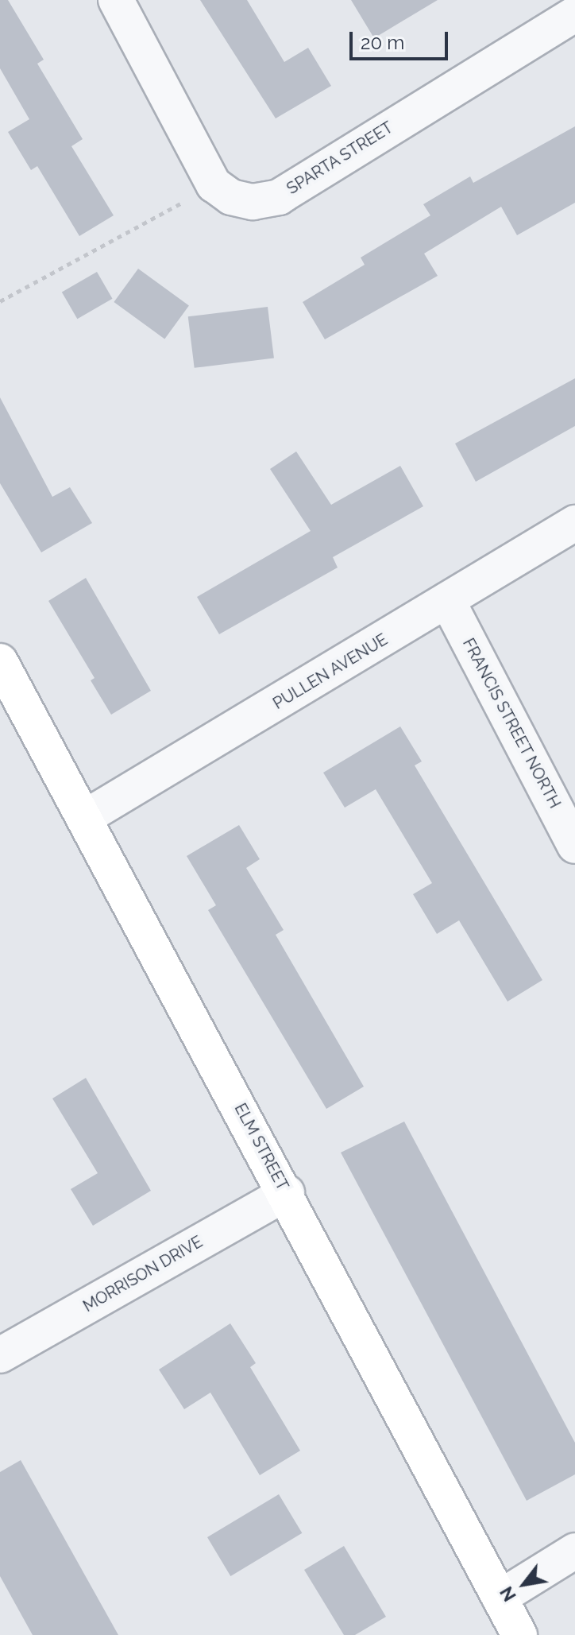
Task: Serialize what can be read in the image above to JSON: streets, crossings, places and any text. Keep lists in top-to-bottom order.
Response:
{
  "streets": {
    "main road": ["ELM STREET"],
    "street": [
      "SPARTA STREET",
      "PULLEN AVENUE",
      "FRANCIS STREET NORTH",
      "MORRISON DRIVE"
    ]
  },
  "crossings": [
    ["PULLEN AVENUE", "FRANCIS STREET NORTH"],
    ["PULLEN AVENUE", "ELM STREET"],
    ["ELM STREET", "MORRISON DRIVE"]
  ],
  "scale_bar": "20 m",
  "north": "bottom left"
}
